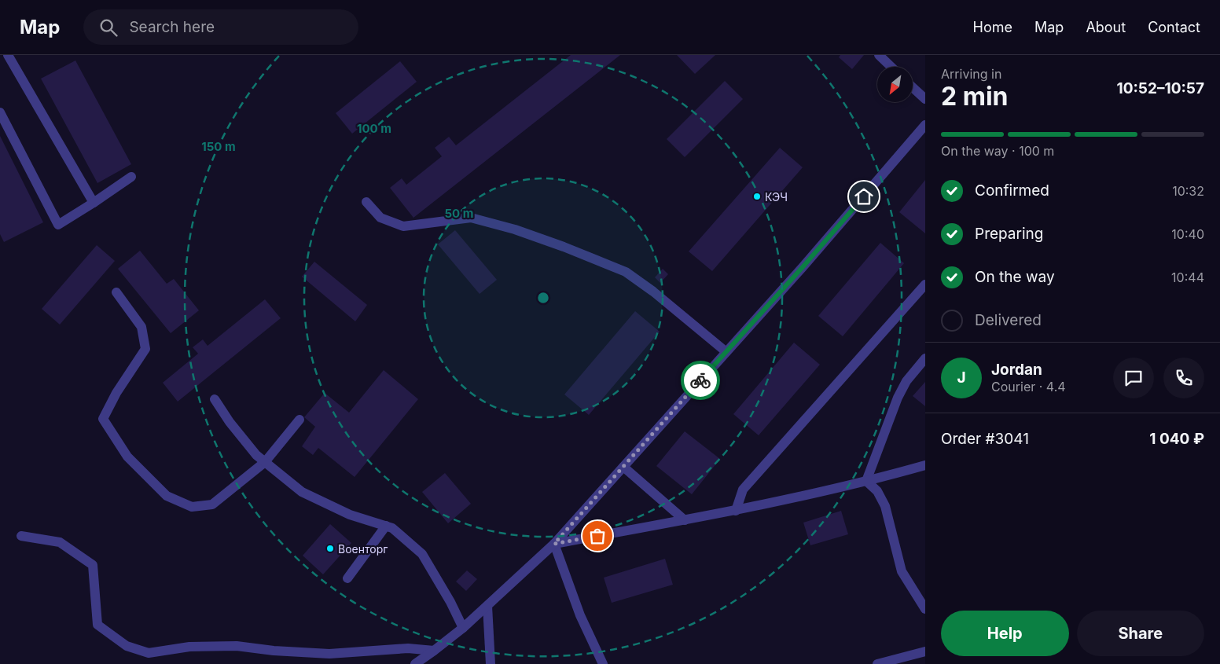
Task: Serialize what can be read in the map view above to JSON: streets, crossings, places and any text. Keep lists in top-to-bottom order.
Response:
{
  "places": ["КЭЧ", "Военторг"],
  "north": "bottom left",
  "page": {
    "header": "Map",
    "search": "Search here",
    "nav": [
      "Home",
      "Map",
      "About",
      "Contact"
    ],
    "heading": ["2 min", "Arriving in", "10:52–10:57"],
    "panel": [
      "Jordan",
      "Courier · 4.4",
      "Order #3041",
      "1 040 ₽"
    ],
    "bar": "On the way · 100 m",
    "list": [
      ["Confirmed", "10:32"],
      ["Preparing", "10:40"],
      ["On the way", "10:44"],
      "Delivered"
    ],
    "round": "J",
    "buttons": ["Help", "Share"]
  },
  "rings": ["100 m", "150 m", "50 m"]
}
